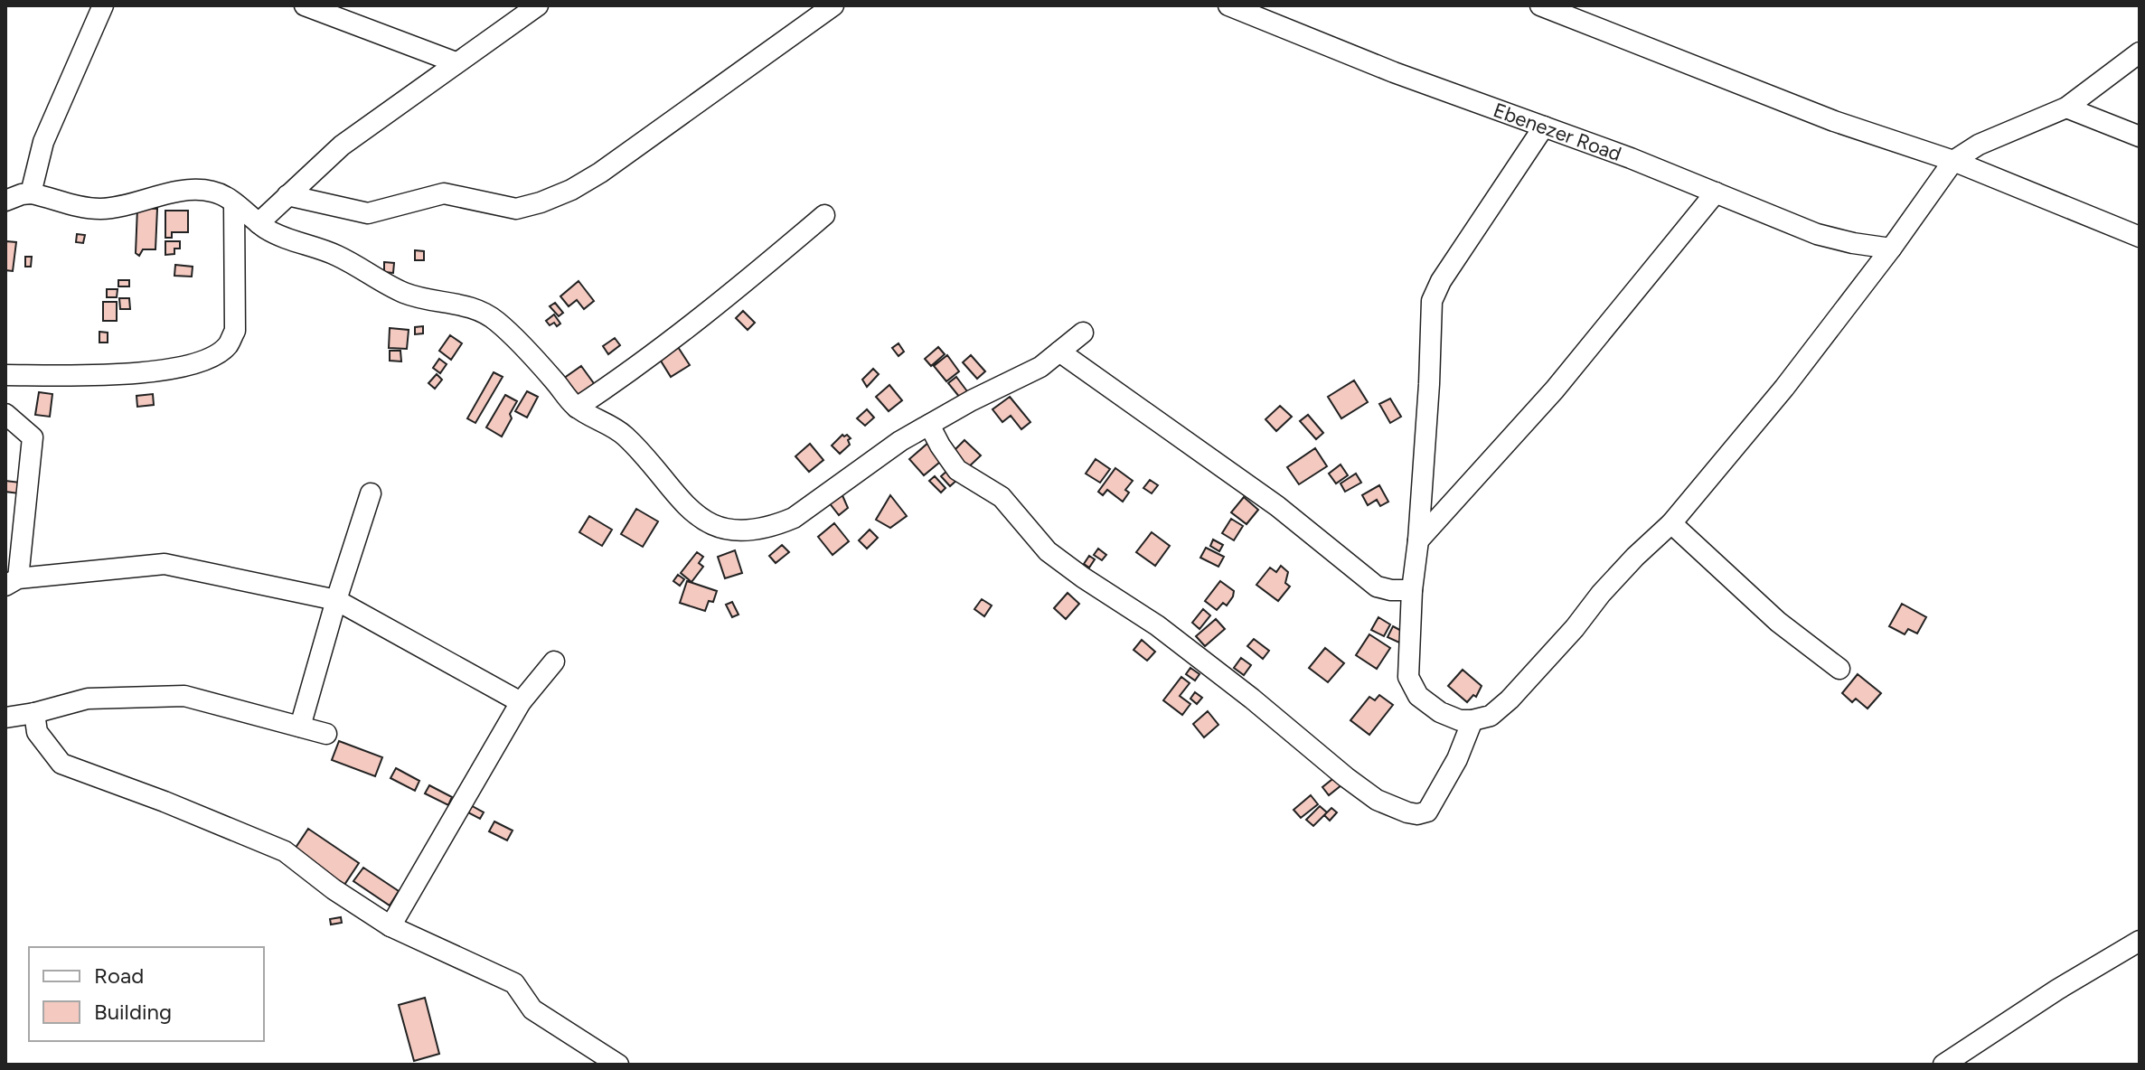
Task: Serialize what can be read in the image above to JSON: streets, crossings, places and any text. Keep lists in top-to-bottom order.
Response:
{
  "streets": {
    "street": ["Ebenezer Road"]
  },
  "legend": ["Road", "Building"]
}
